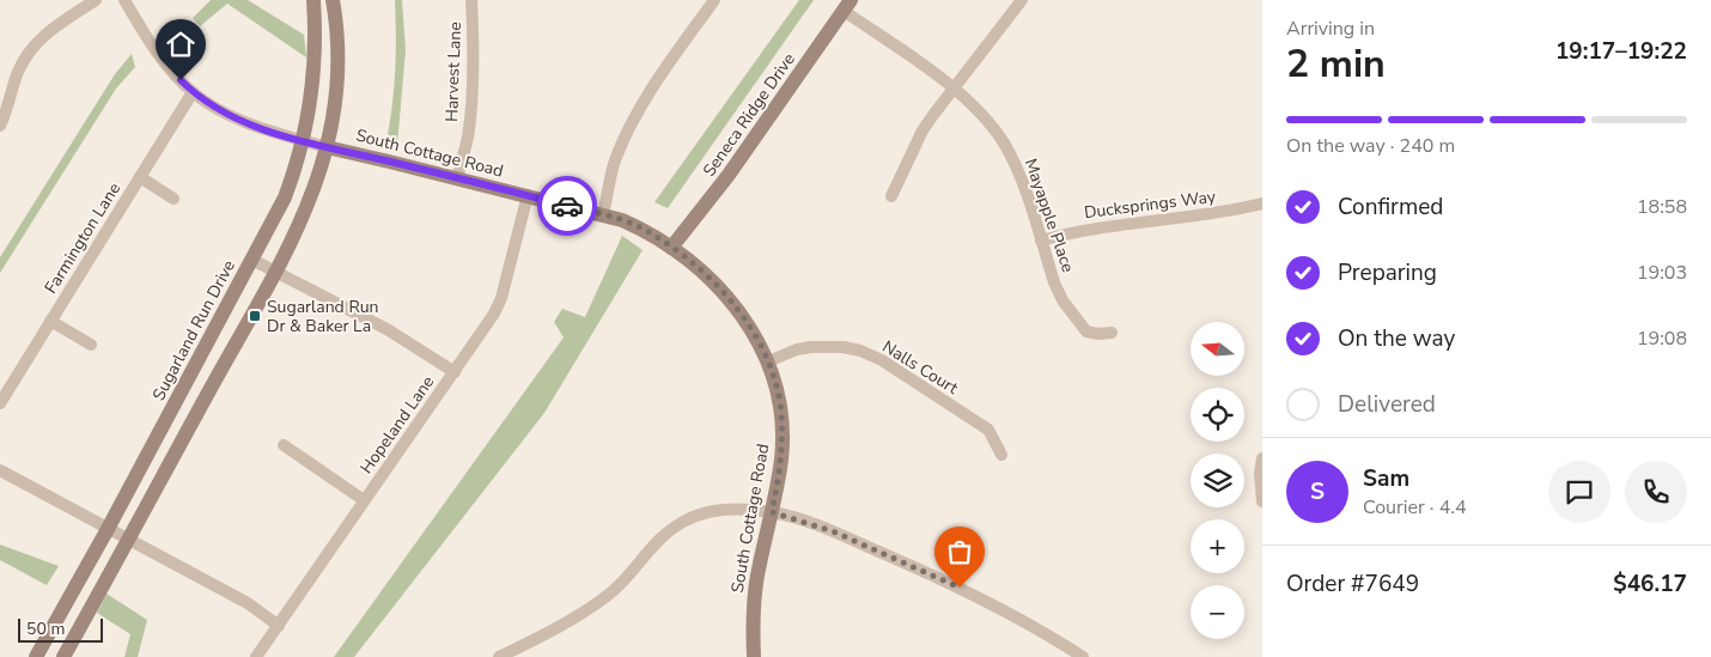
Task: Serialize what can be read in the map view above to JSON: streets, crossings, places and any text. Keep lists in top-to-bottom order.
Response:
{
  "streets": {
    "street": [
      "Harvest Lane",
      "Seneca Ridge Drive",
      "South Cottage Road",
      "Ducksprings Way",
      "Mayapple Place",
      "Farmington Lane",
      "Sugarland Run Drive",
      "Nalls Court",
      "Hopeland Lane"
    ]
  },
  "crossings": [
    ["Harvest Lane", "South Cottage Road"],
    ["Seneca Ridge Drive", "South Cottage Road"],
    ["Seneca Ridge Drive", "Mayapple Place"],
    ["South Cottage Road", "Nalls Court"],
    ["South Cottage Road", "Hopeland Lane"],
    ["Ducksprings Way", "Mayapple Place"]
  ],
  "places": {
    "transit": ["Sugarland Run Dr & Baker La"]
  },
  "scale_bar": "50 m",
  "north": "left",
  "page": {
    "heading": ["2 min", "Arriving in", "19:17–19:22"],
    "panel": [
      "Sam",
      "Courier · 4.4",
      "Order #7649",
      "$46.17"
    ],
    "bar": "On the way · 240 m",
    "list": [
      ["Confirmed", "18:58"],
      ["Preparing", "19:03"],
      ["On the way", "19:08"],
      "Delivered"
    ],
    "map_buttons": ["+", "−"],
    "round": "S",
    "scale": "50 m"
  }
}
